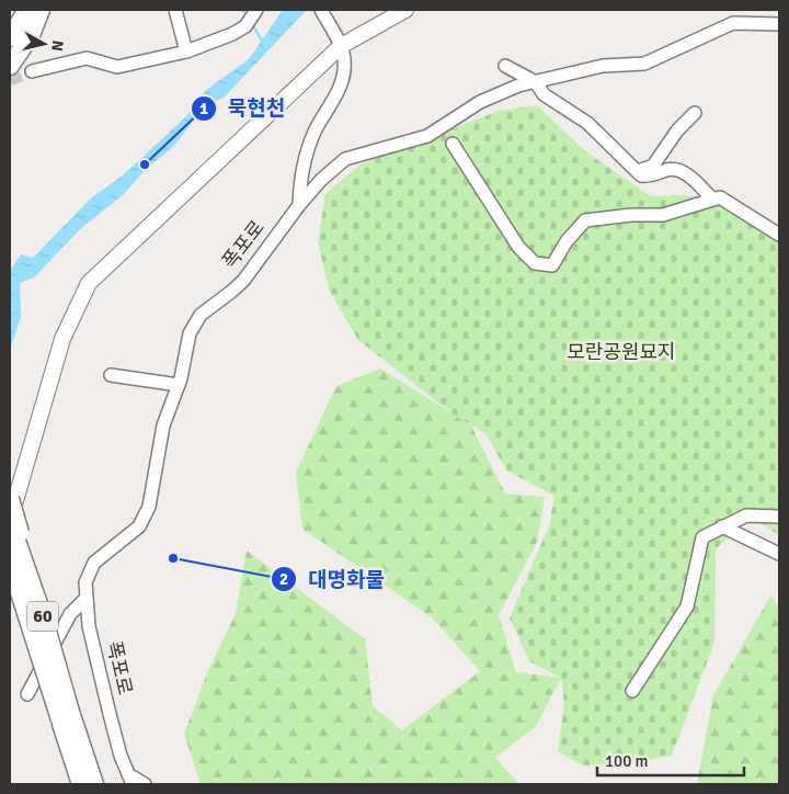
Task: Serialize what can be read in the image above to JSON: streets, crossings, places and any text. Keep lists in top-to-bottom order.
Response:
{
  "streets": {
    "highway": ["60"],
    "street": ["폭포로"]
  },
  "parks": ["모란공원묘지"],
  "places": ["묵현천", "대명화물"],
  "scale_bar": "100 m",
  "north": "right"
}
